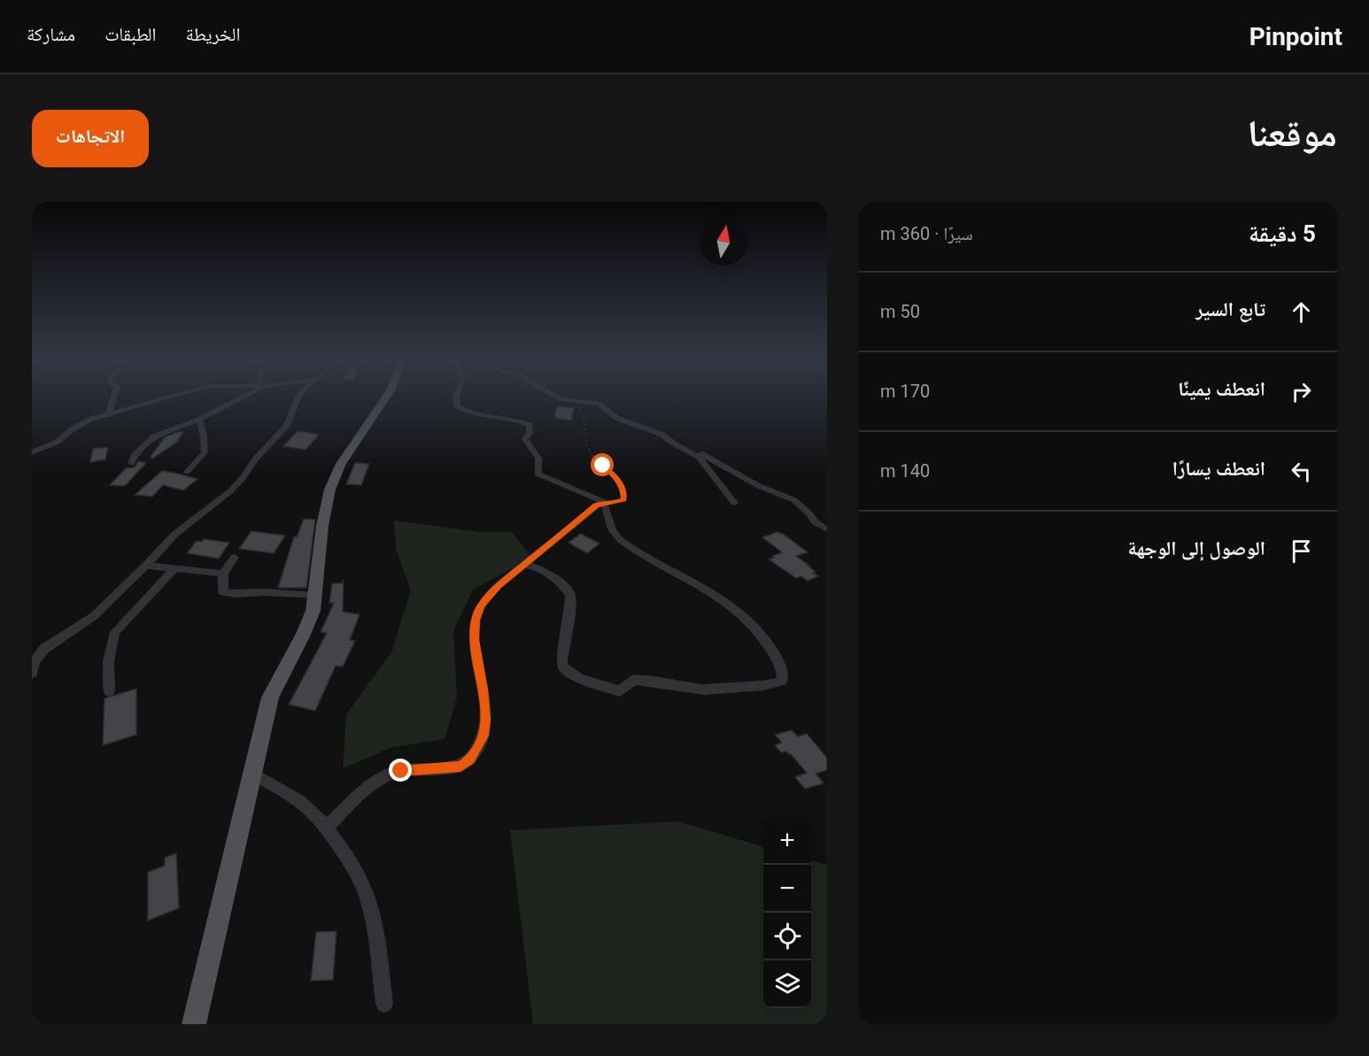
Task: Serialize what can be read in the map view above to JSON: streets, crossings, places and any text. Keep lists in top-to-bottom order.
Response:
{
  "north": "top",
  "page": {
    "header": "Pinpoint",
    "nav": ["الخريطة", "الطبقات", "مشاركة"],
    "title": "موقعنا",
    "buttons": "الاتجاهات",
    "heading": ["5 دقيقة", "سيرًا · 360 m"],
    "list": [
      ["تابع السير", "50 m"],
      ["انعطف يمينًا", "170 m"],
      ["انعطف يسارًا", "140 m"],
      "الوصول إلى الوجهة"
    ],
    "map_buttons": ["+", "−"]
  }
}
